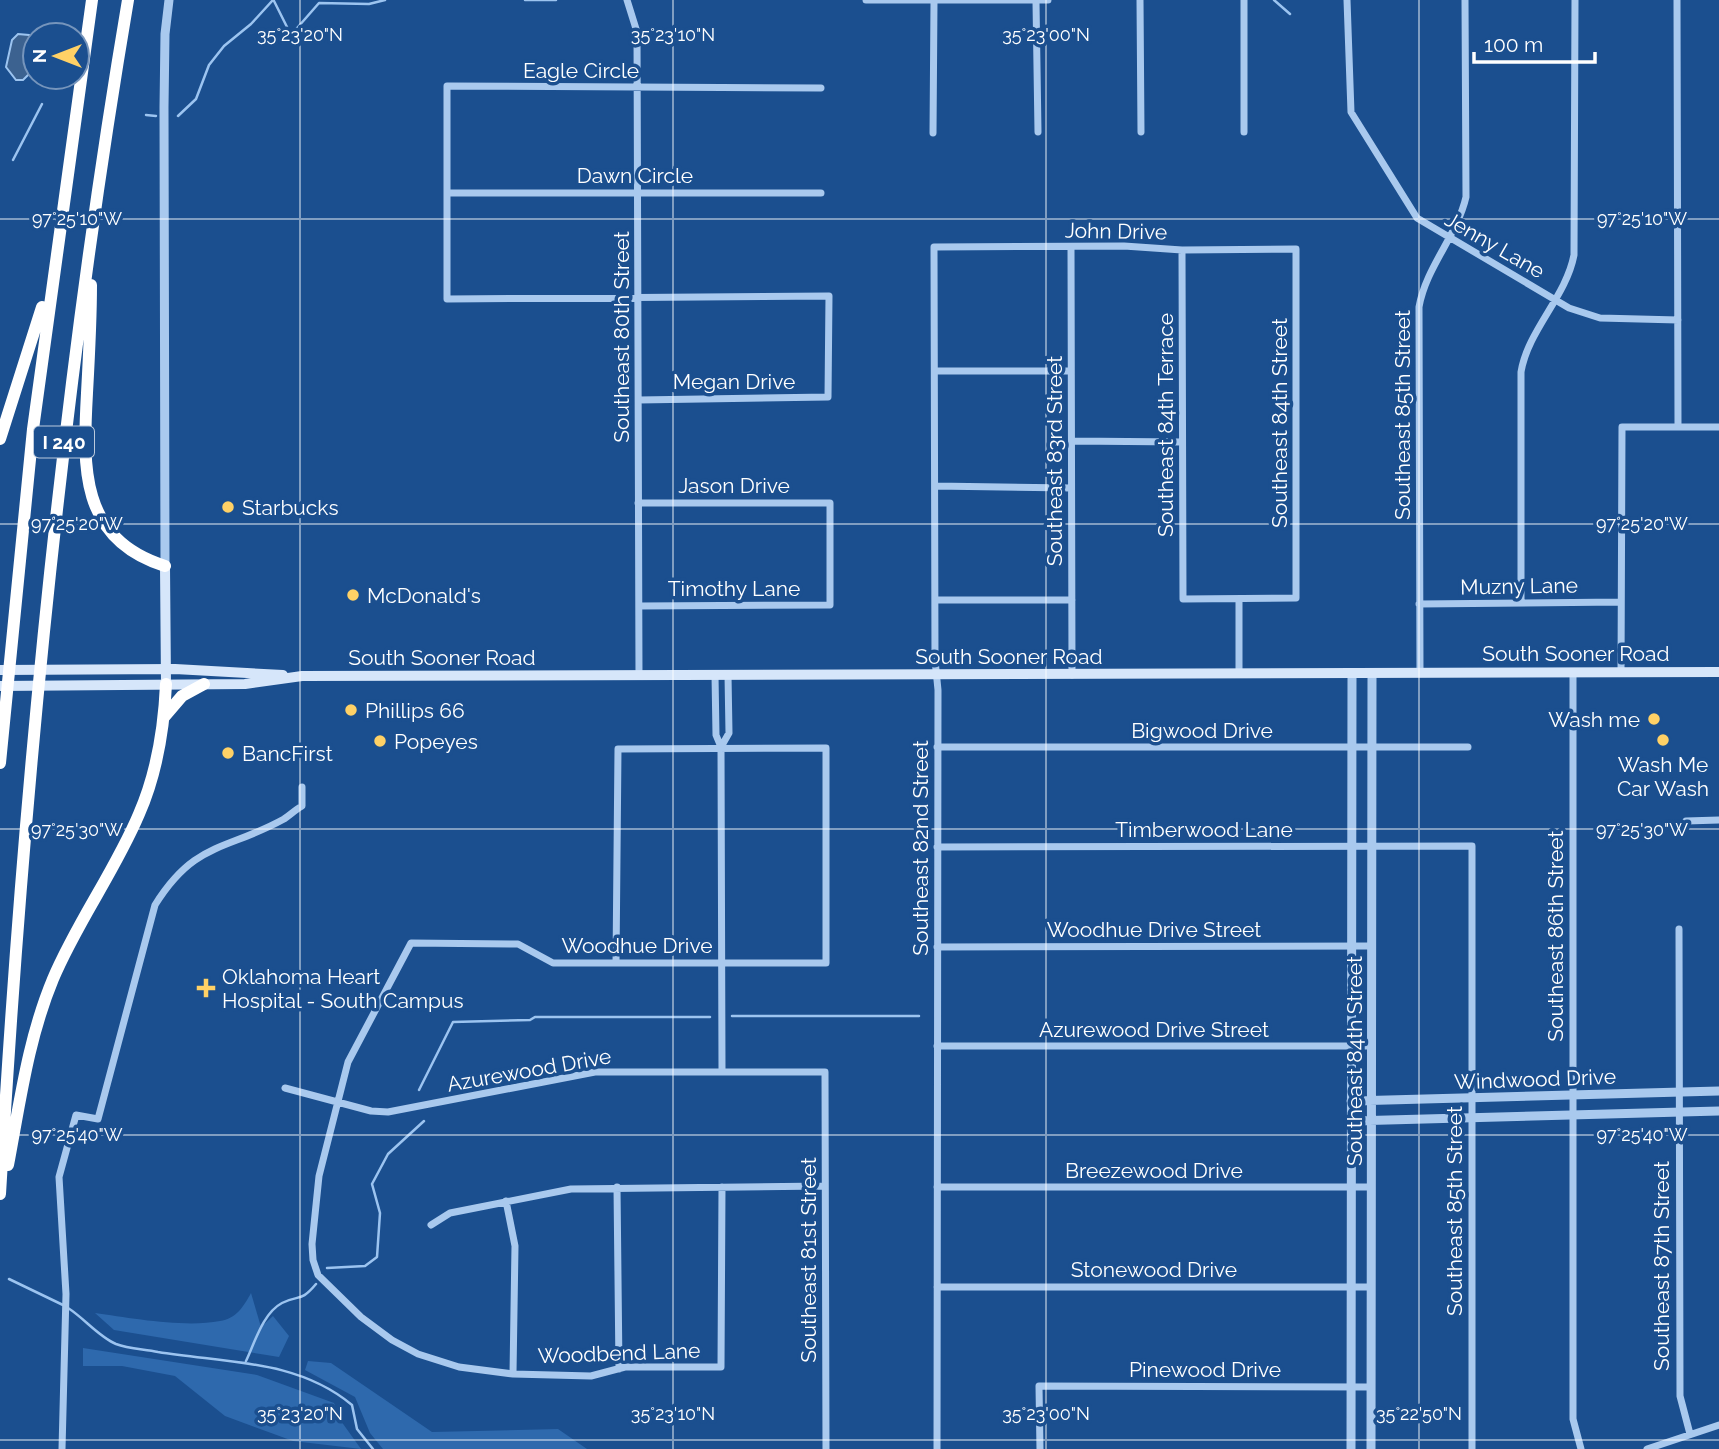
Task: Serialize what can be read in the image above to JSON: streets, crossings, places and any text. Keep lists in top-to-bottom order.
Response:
{
  "streets": {
    "highway": ["I 240"],
    "main road": ["South Sooner Road"],
    "street": [
      "Eagle Circle",
      "Dawn Circle",
      "John Drive",
      "Jenny Lane",
      "Southeast 80th Street",
      "Megan Drive",
      "Southeast 85th Street",
      "Southeast 84th Street",
      "Southeast 84th Terrace",
      "Southeast 83rd Street",
      "Jason Drive",
      "Muzny Lane",
      "Timothy Lane",
      "Bigwood Drive",
      "Timberwood Lane",
      "Southeast 82nd Street",
      "Woodhue Drive Street",
      "Southeast 86th Street",
      "Woodhue Drive",
      "Azurewood Drive Street",
      "Azurewood Drive",
      "Windwood Drive",
      "Breezewood Drive",
      "Southeast 81st Street",
      "Southeast 87th Street",
      "Stonewood Drive",
      "Woodbend Lane",
      "Pinewood Drive"
    ]
  },
  "crossings": [
    ["Eagle Circle", "Dawn Circle"],
    ["Eagle Circle", "Southeast 80th Street"],
    ["Dawn Circle", "Southeast 80th Street"],
    ["John Drive", "Southeast 84th Street"],
    ["John Drive", "Southeast 84th Terrace"],
    ["John Drive", "Southeast 83rd Street"],
    ["John Drive", "Southeast 82nd Street"],
    ["Jenny Lane", "Southeast 85th Street"],
    ["Southeast 80th Street", "Megan Drive"],
    ["Southeast 80th Street", "Jason Drive"],
    ["Southeast 80th Street", "Timothy Lane"],
    ["Southeast 80th Street", "South Sooner Road"],
    ["Southeast 85th Street", "Muzny Lane"],
    ["Southeast 85th Street", "South Sooner Road"],
    ["Southeast 85th Street", "Timberwood Lane"],
    ["Southeast 85th Street", "Windwood Drive"],
    ["Southeast 84th Street", "Southeast 84th Terrace"],
    ["Southeast 84th Street", "South Sooner Road"],
    ["Southeast 84th Street", "Bigwood Drive"],
    ["Southeast 84th Street", "Timberwood Lane"],
    ["Southeast 84th Street", "Woodhue Drive Street"],
    ["Southeast 84th Street", "Azurewood Drive Street"],
    ["Southeast 84th Street", "Windwood Drive"],
    ["Southeast 84th Street", "Breezewood Drive"],
    ["Southeast 84th Street", "Stonewood Drive"],
    ["Southeast 84th Street", "Pinewood Drive"],
    ["Southeast 83rd Street", "South Sooner Road"],
    ["Jason Drive", "Timothy Lane"],
    ["South Sooner Road", "Southeast 82nd Street"],
    ["South Sooner Road", "Southeast 86th Street"],
    ["Bigwood Drive", "Southeast 82nd Street"],
    ["Timberwood Lane", "Southeast 82nd Street"],
    ["Southeast 82nd Street", "Woodhue Drive Street"],
    ["Southeast 82nd Street", "Azurewood Drive Street"],
    ["Southeast 82nd Street", "Breezewood Drive"],
    ["Southeast 82nd Street", "Stonewood Drive"],
    ["Southeast 86th Street", "Windwood Drive"],
    ["Woodhue Drive", "Woodbend Lane"],
    ["Azurewood Drive", "Southeast 81st Street"],
    ["Azurewood Drive", "Woodbend Lane"],
    ["Windwood Drive", "Southeast 87th Street"]
  ],
  "places": {
    "other": [
      "Starbucks",
      "McDonald's",
      "Phillips 66",
      "Wash me",
      "Wash Me Car Wash",
      "Popeyes",
      "BancFirst"
    ],
    "health": ["Oklahoma Heart Hospital - South Campus"]
  },
  "scale_bar": "100 m",
  "north": "left",
  "coordinates": [
    "35°23'20\"N",
    "35°23'10\"N",
    "35°23'00\"N",
    "97°25'10\"W",
    "97°25'20\"W",
    "97°25'30\"W",
    "97°25'40\"W",
    "35°22'50\"N"
  ]
}
